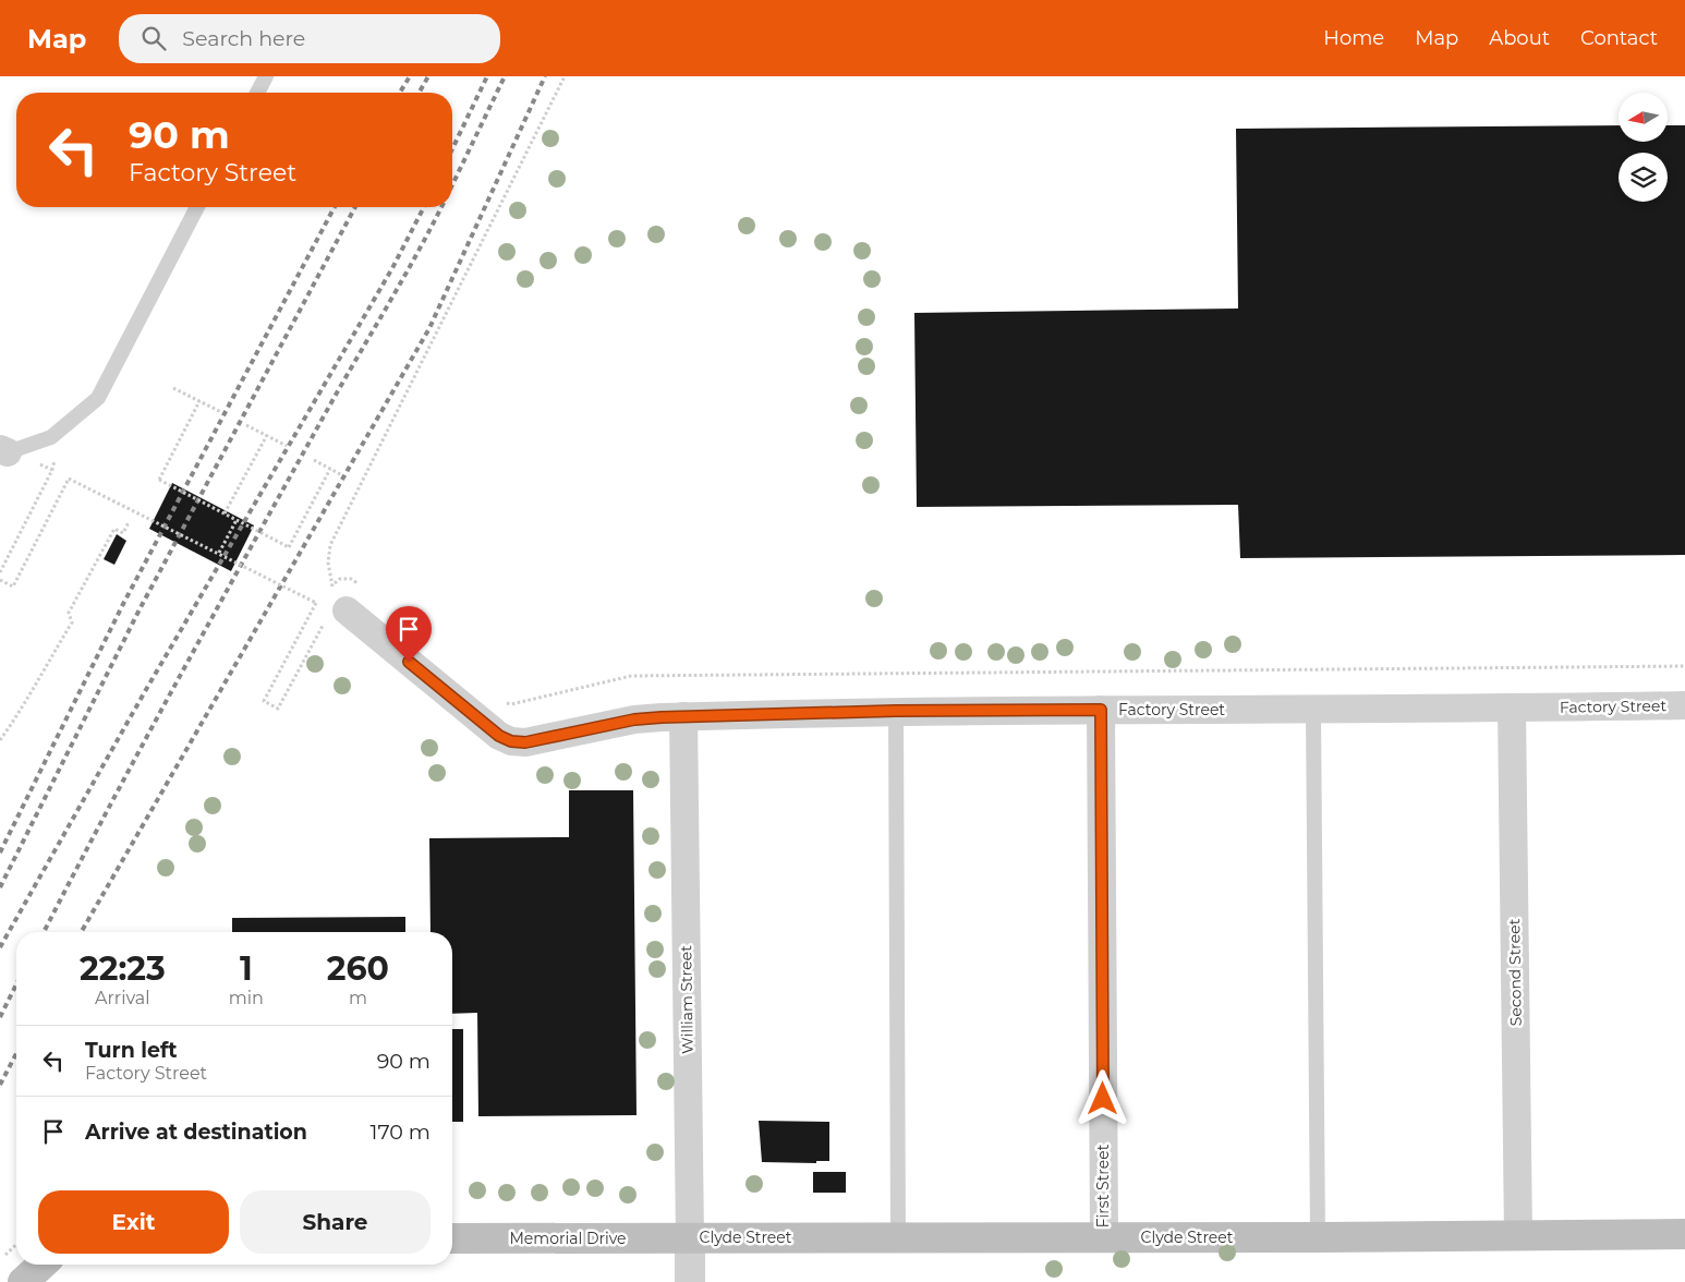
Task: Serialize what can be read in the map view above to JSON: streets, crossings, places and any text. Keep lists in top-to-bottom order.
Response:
{
  "streets": {
    "main road": ["Clyde Street", "Memorial Drive"],
    "street": [
      "Factory Street",
      "Second Street",
      "William Street",
      "First Street"
    ]
  },
  "crossings": [
    ["Factory Street", "Second Street"],
    ["Factory Street", "William Street"],
    ["Factory Street", "First Street"],
    ["Second Street", "Clyde Street"],
    ["William Street", "Clyde Street"],
    ["William Street", "Memorial Drive"],
    ["First Street", "Clyde Street"],
    ["Clyde Street", "Memorial Drive"]
  ],
  "north": "left",
  "page": {
    "header": "Map",
    "search": "Search here",
    "nav": [
      "Home",
      "Map",
      "About",
      "Contact"
    ],
    "turn": ["90 m", "Factory Street"],
    "eta": [
      "22:23",
      "Arrival",
      "1",
      "min",
      "260",
      "m"
    ],
    "list": [
      {
        "name": "Turn left",
        "note": "Factory Street",
        "value": "90 m"
      },
      {
        "name": "Arrive at destination",
        "value": "170 m"
      }
    ],
    "buttons": ["Exit", "Share"]
  }
}
